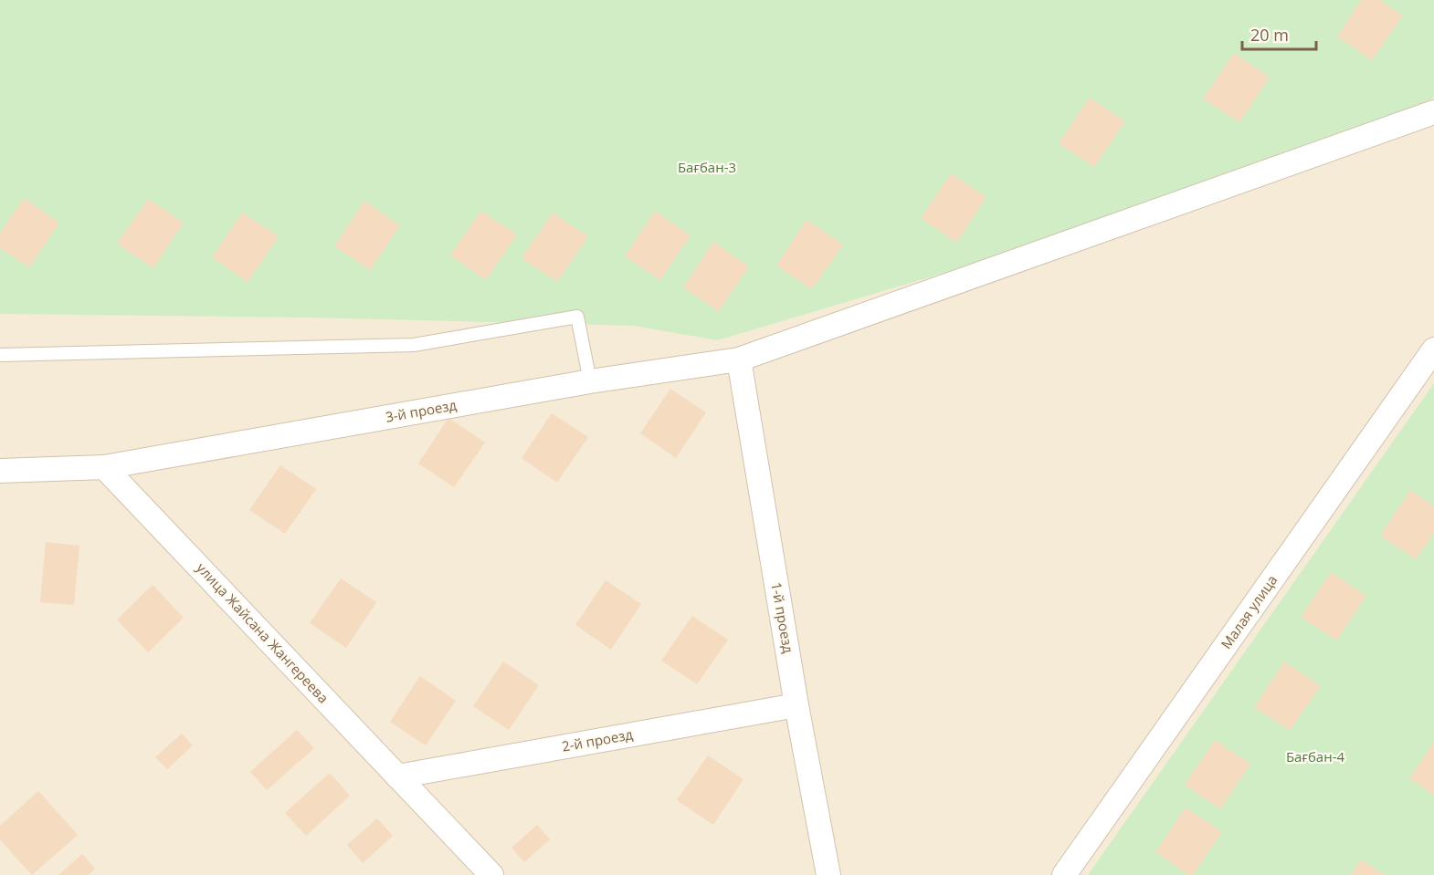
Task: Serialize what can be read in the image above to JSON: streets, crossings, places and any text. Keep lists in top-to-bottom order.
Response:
{
  "streets": {
    "street": [
      "3-й проезд",
      "Малая улица",
      "1-й проезд",
      "улица Жайсана Жангереева",
      "2-й проезд"
    ]
  },
  "crossings": [
    ["3-й проезд", "1-й проезд"],
    ["3-й проезд", "улица Жайсана Жангереева"],
    ["1-й проезд", "2-й проезд"],
    ["улица Жайсана Жангереева", "2-й проезд"]
  ],
  "parks": ["Бағбан-3", "Бағбан-4"],
  "scale_bar": "20 m"
}
